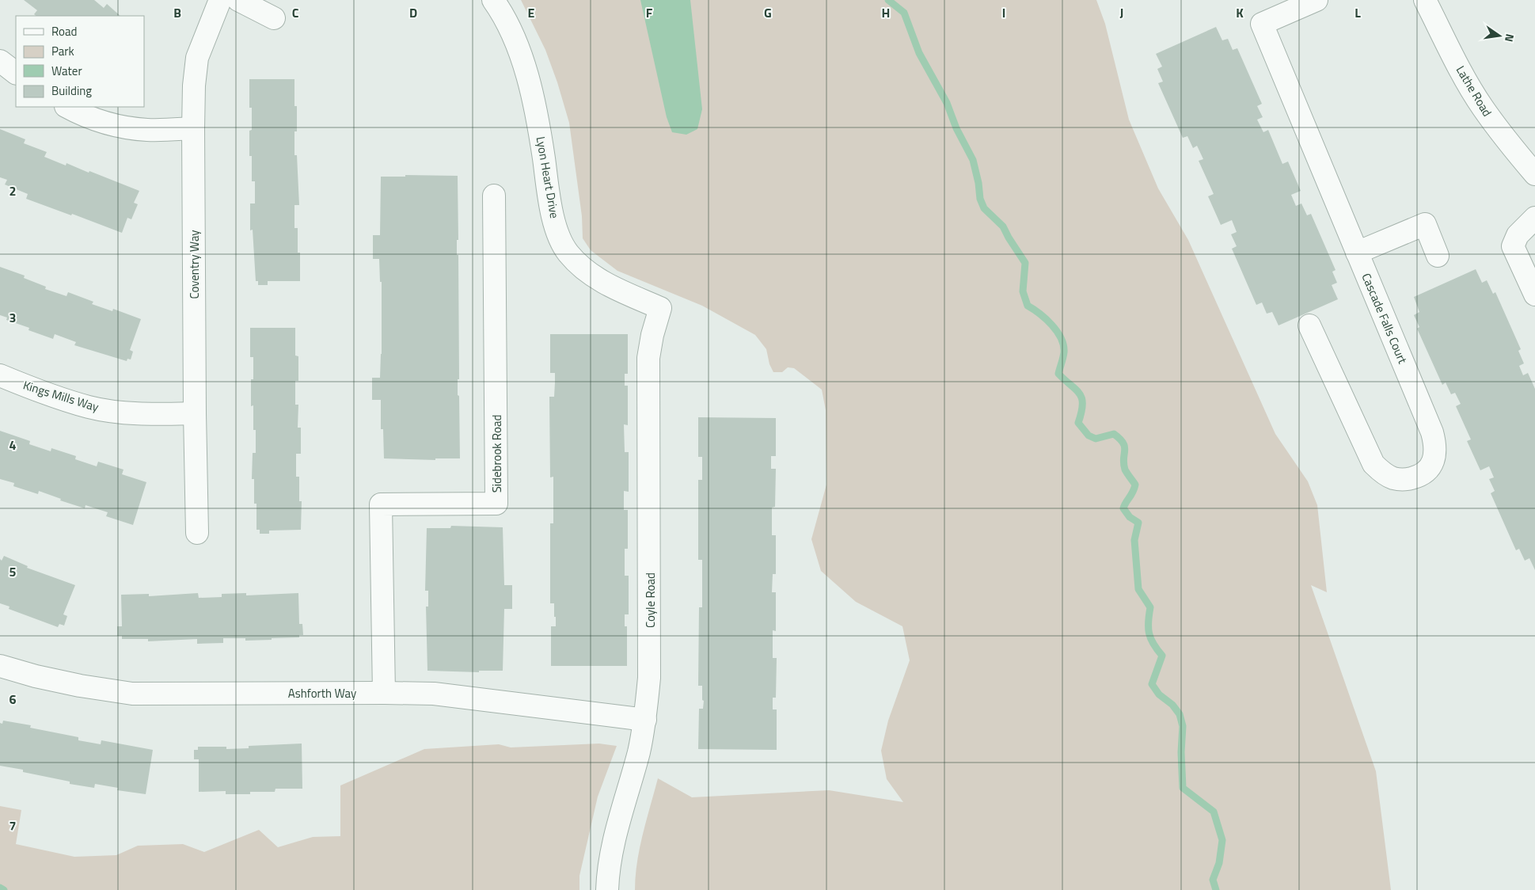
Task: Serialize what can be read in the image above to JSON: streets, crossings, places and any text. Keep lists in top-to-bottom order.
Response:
{
  "streets": {
    "street": [
      "Lathe Road",
      "Lyon Heart Drive",
      "Coventry Way",
      "Cascade Falls Court",
      "Kings Mills Way",
      "Sidebrook Road",
      "Coyle Road",
      "Ashforth Way"
    ]
  },
  "crossings": [
    ["Lyon Heart Drive", "Coyle Road"],
    ["Coventry Way", "Kings Mills Way"],
    ["Sidebrook Road", "Ashforth Way"],
    ["Coyle Road", "Ashforth Way"]
  ],
  "legend": [
    "Road",
    "Park",
    "Water",
    "Building"
  ],
  "north": "right",
  "grid": {
    "columns": [
      "B",
      "C",
      "D",
      "E",
      "F",
      "G",
      "H",
      "I",
      "J",
      "K",
      "L"
    ],
    "rows": [
      "2",
      "3",
      "4",
      "5",
      "6",
      "7"
    ]
  }
}
